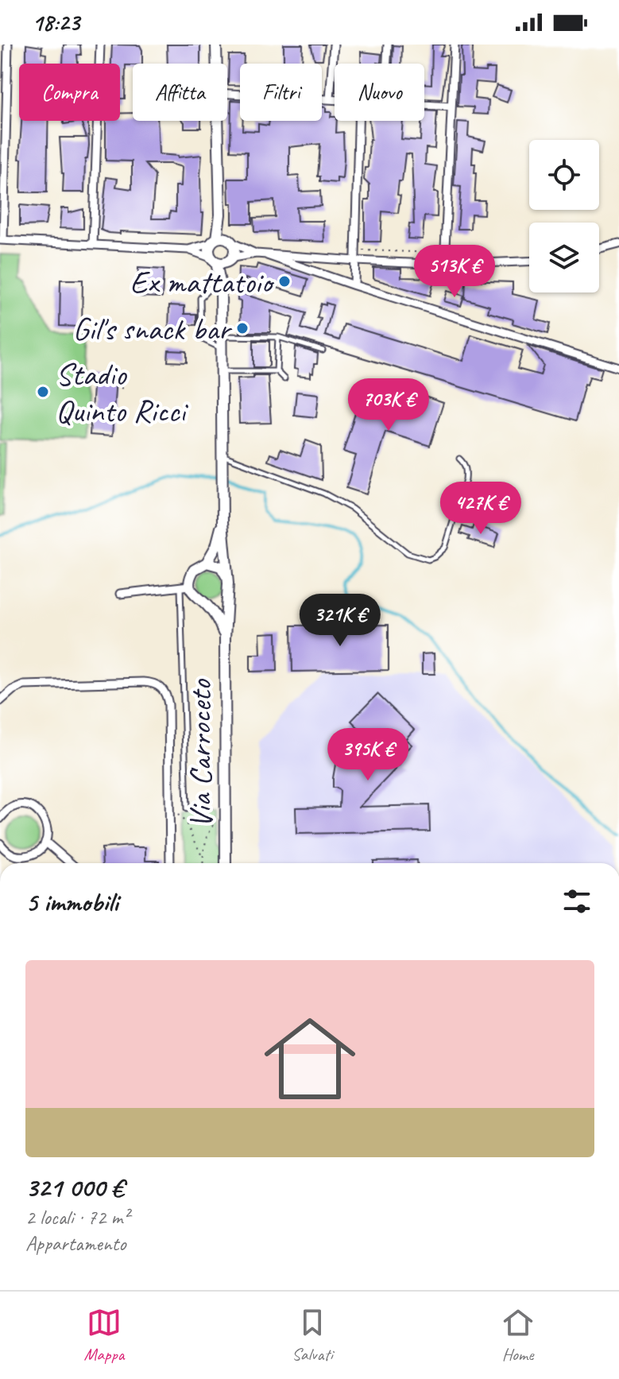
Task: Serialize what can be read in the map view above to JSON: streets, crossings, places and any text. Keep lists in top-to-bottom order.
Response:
{
  "streets": {
    "street": ["Via Carroceto"]
  },
  "places": ["Ex mattatoio", "Gil's snack bar", "Stadio Quinto Ricci"],
  "page": {
    "status": "18:23",
    "chip": [
      "Compra",
      "Affitta",
      "Filtri",
      "Nuovo"
    ],
    "price": [
      "513K €",
      "703K €",
      "427K €",
      "321K €",
      "395K €"
    ],
    "heading": "5 immobili",
    "list": [
      {
        "name": "321 000 €",
        "note": "2 locali · 72 m² · Appartamento"
      }
    ],
    "tabs": ["Mappa", "Salvati", "Home"]
  }
}
